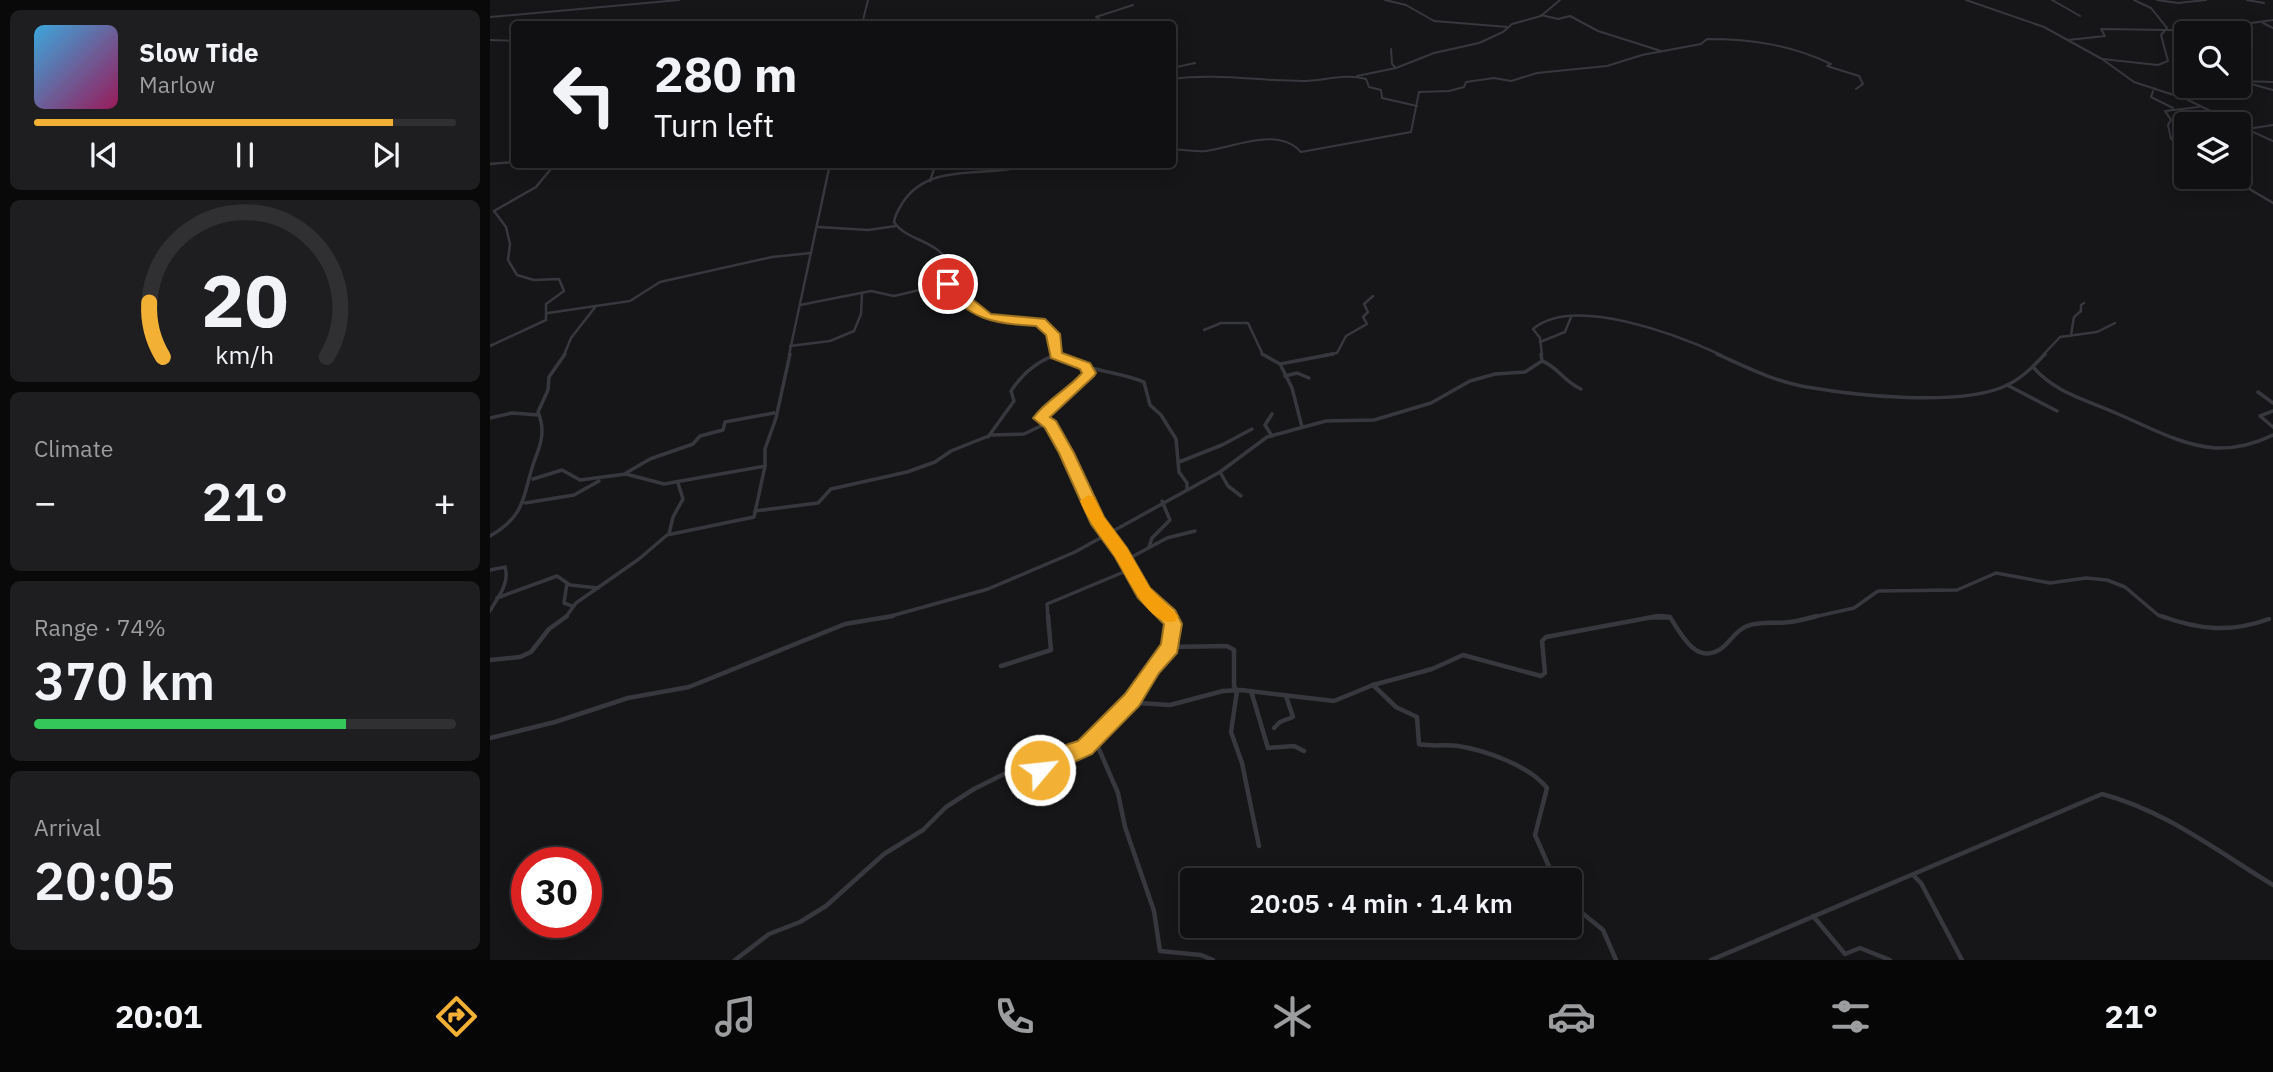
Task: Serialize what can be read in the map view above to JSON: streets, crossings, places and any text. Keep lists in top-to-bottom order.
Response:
{
  "page": {
    "turn": ["280 m", "Turn left"],
    "song": ["Slow Tide", "Marlow"],
    "tile": [
      "Climate",
      ["Range · 74%", "370 km"],
      ["Arrival", "20:05"]
    ],
    "heat": ["−", "21°", "+"],
    "limit": "30",
    "trip": "20:05 · 4 min · 1.4 km",
    "tabs": ["20:01", "21°"],
    "gauge": ["20", "km/h"]
  }
}
